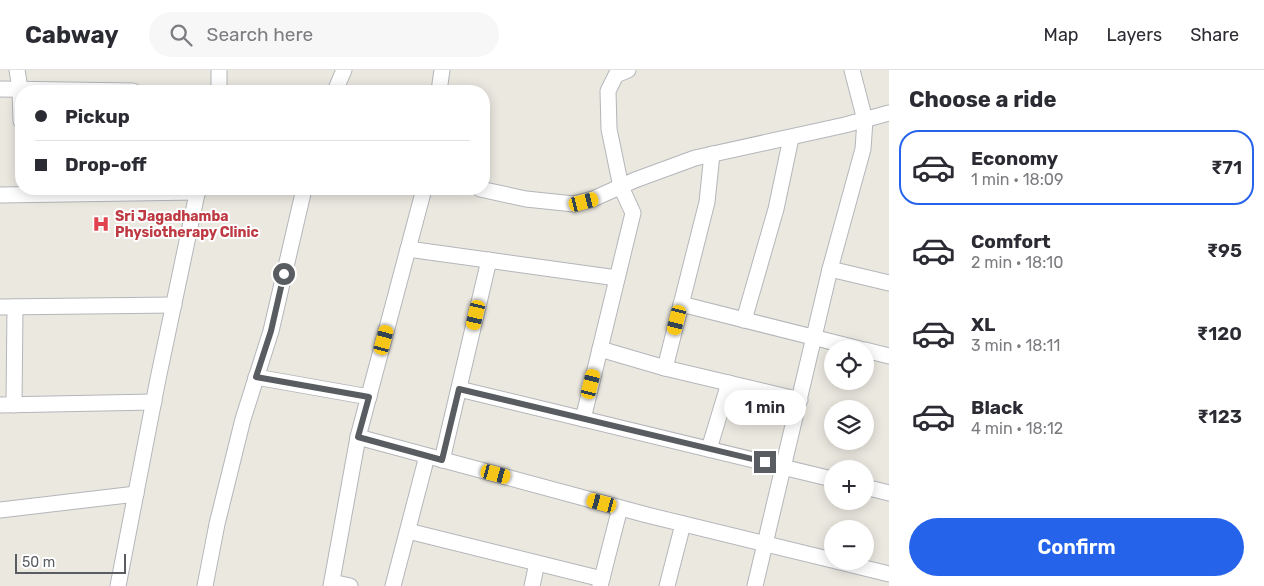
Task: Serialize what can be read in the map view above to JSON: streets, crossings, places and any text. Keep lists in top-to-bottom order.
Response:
{
  "places": {
    "hospital": ["Sri Jagadhamba Physiotherapy Clinic"]
  },
  "scale_bar": "50 m",
  "page": {
    "header": "Cabway",
    "search": "Search here",
    "nav": ["Map", "Layers", "Share"],
    "heading": "Choose a ride",
    "banner": ["Pickup", "Drop-off"],
    "list": [
      {
        "name": "Economy",
        "note": "1 min · 18:09",
        "value": "₹71"
      },
      {
        "name": "Comfort",
        "note": "2 min · 18:10",
        "value": "₹95"
      },
      {
        "name": "XL",
        "note": "3 min · 18:11",
        "value": "₹120"
      },
      {
        "name": "Black",
        "note": "4 min · 18:12",
        "value": "₹123"
      }
    ],
    "map_buttons": ["+", "−"],
    "bubble": "1 min",
    "buttons": "Confirm",
    "scale": "50 m"
  }
}
